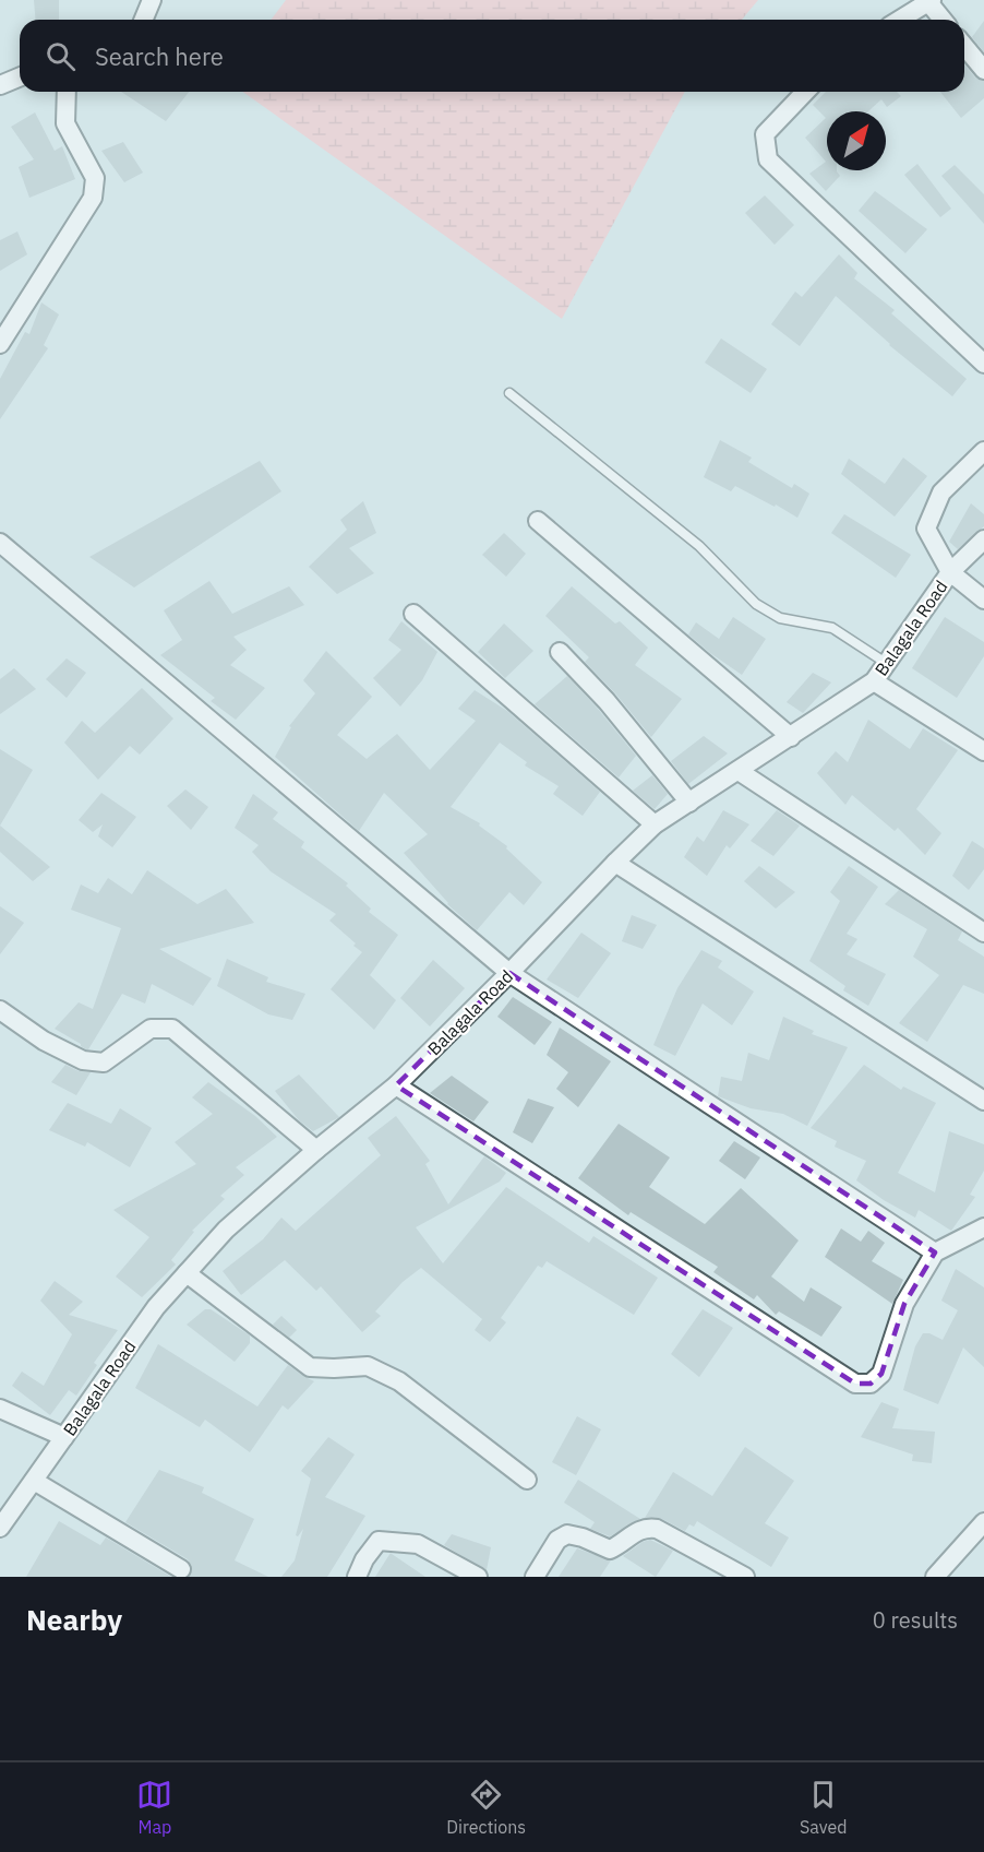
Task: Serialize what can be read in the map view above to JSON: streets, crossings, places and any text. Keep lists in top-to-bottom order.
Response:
{
  "streets": {
    "street": ["Balagala Road"]
  },
  "north": "top right",
  "page": {
    "search": "Search here",
    "heading": ["Nearby", "0 results"],
    "nav": ["Map", "Directions", "Saved"]
  }
}
